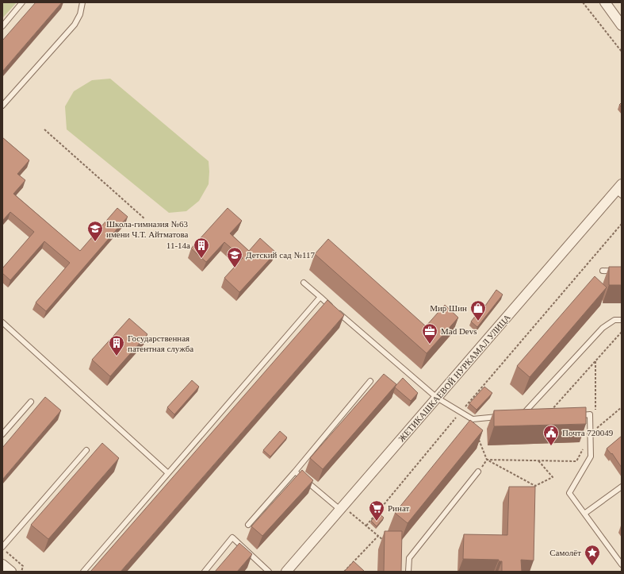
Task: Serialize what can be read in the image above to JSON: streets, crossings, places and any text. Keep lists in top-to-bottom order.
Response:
{
  "streets": {
    "street": ["ЖЕТИКАШКАЕВОЙ НУРКАМАЛ УЛИЦА"]
  },
  "places": {
    "school or university": ["Школа-гимназия №63 имени Ч.Т. Айтматова", "Детский сад №117"],
    "building": ["11-14а", "Государственная патентная служба"],
    "shop": ["Мир Шин"],
    "office": ["Mad Devs"],
    "public building": ["Почта 720049"],
    "supermarket": ["Ринат"],
    "place": ["Самолёт"]
  }
}
